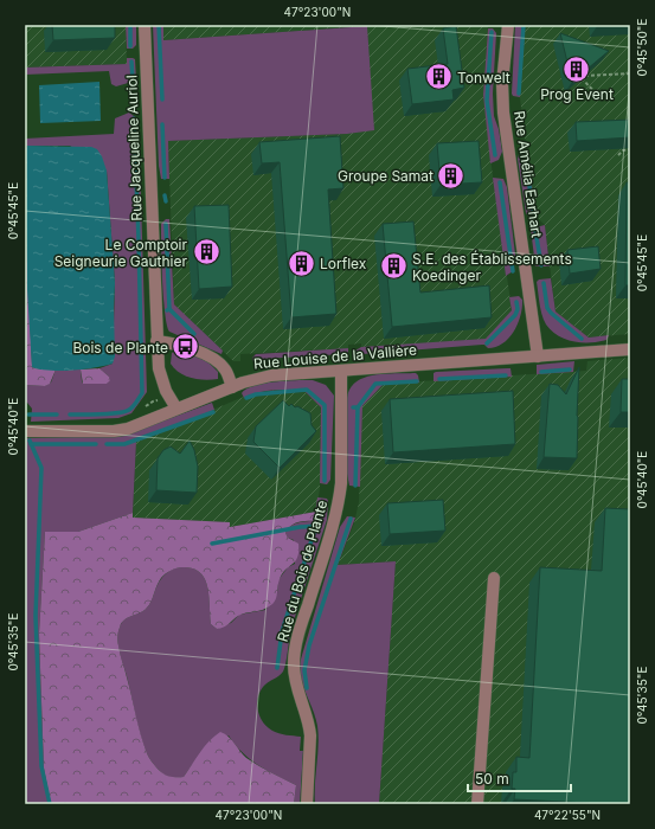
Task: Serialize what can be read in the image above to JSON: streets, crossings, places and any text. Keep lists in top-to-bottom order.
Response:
{
  "streets": {
    "street": [
      "Rue Jacqueline Auriol",
      "Rue Amélia Earhart",
      "Rue Louise de la Vallière",
      "Rue du Bois de Plante"
    ]
  },
  "crossings": [
    ["Rue Jacqueline Auriol", "Rue Louise de la Vallière"],
    ["Rue Amélia Earhart", "Rue Louise de la Vallière"],
    ["Rue Louise de la Vallière", "Rue du Bois de Plante"]
  ],
  "places": {
    "building": [
      "Prog Event",
      "Tonwelt",
      "Groupe Samat",
      "Le Comptoir Seigneurie Gauthier",
      "Lorflex",
      "S.E. des Établissements Koedinger"
    ],
    "bus stop": ["Bois de Plante"]
  },
  "scale_bar": "50 m",
  "coordinates": [
    "47°23'00\"N",
    "0°45'50\"E",
    "0°45'45\"E",
    "0°45'40\"E",
    "0°45'35\"E",
    "47°22'55\"N"
  ]
}
